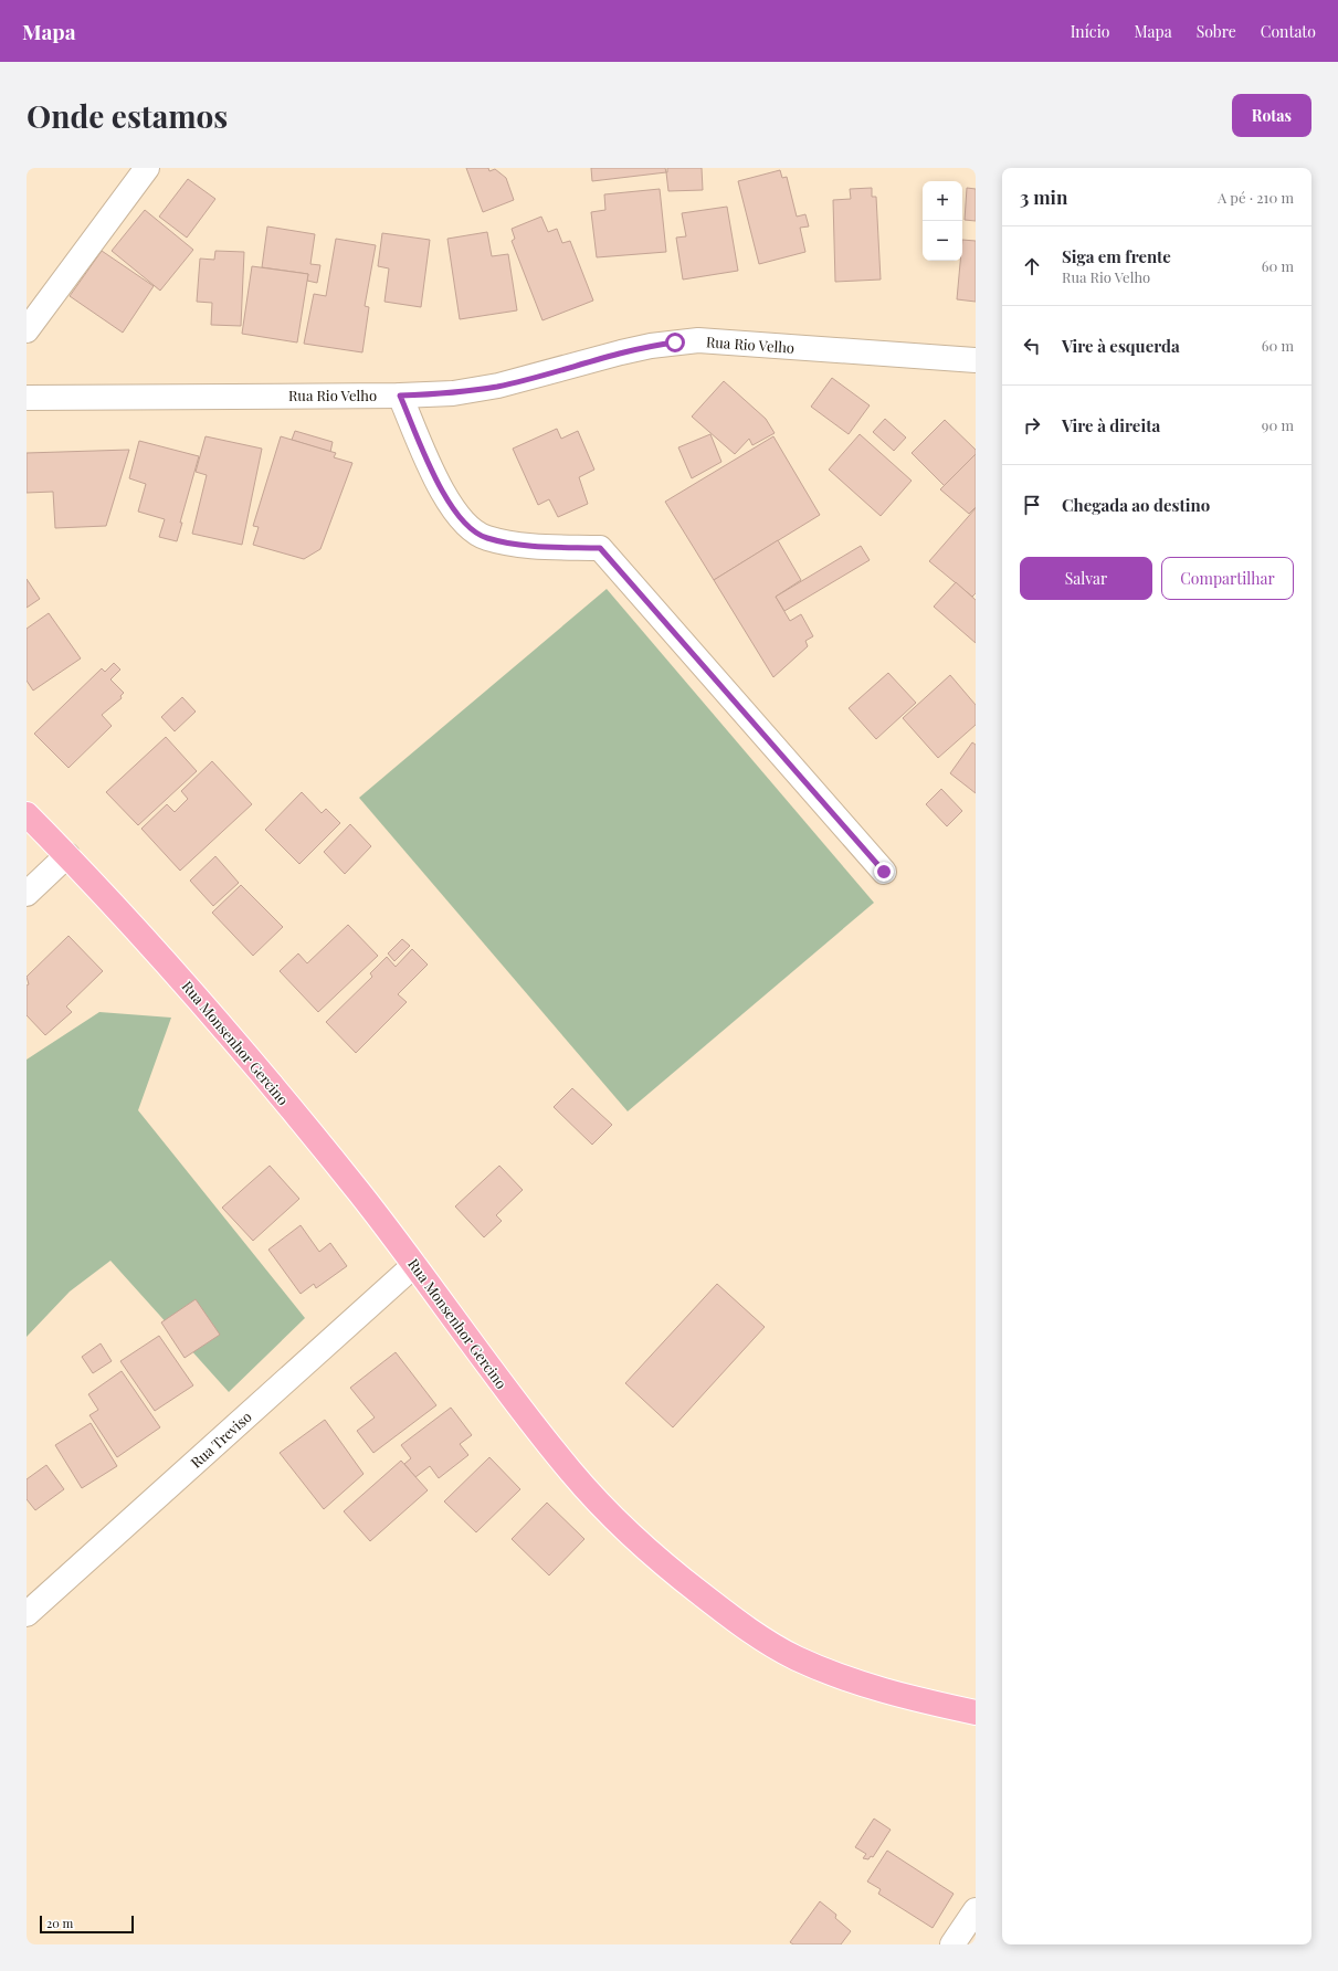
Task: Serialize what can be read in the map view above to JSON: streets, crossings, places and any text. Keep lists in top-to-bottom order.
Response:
{
  "streets": {
    "main road": ["Rua Monsenhor Gercino"],
    "street": ["Rua Rio Velho", "Rua Treviso"]
  },
  "crossings": [
    ["Rua Monsenhor Gercino", "Rua Treviso"]
  ],
  "scale_bar": "20 m",
  "page": {
    "header": "Mapa",
    "nav": [
      "Início",
      "Mapa",
      "Sobre",
      "Contato"
    ],
    "buttons": [
      "Rotas",
      ["Salvar", "Compartilhar"]
    ],
    "title": "Onde estamos",
    "heading": ["3 min", "A pé · 210 m"],
    "map_buttons": ["+", "−"],
    "list": [
      ["Siga em frente", "Rua Rio Velho", "60 m"],
      ["Vire à esquerda", "60 m"],
      ["Vire à direita", "90 m"],
      "Chegada ao destino"
    ],
    "scale": "20 m"
  }
}
